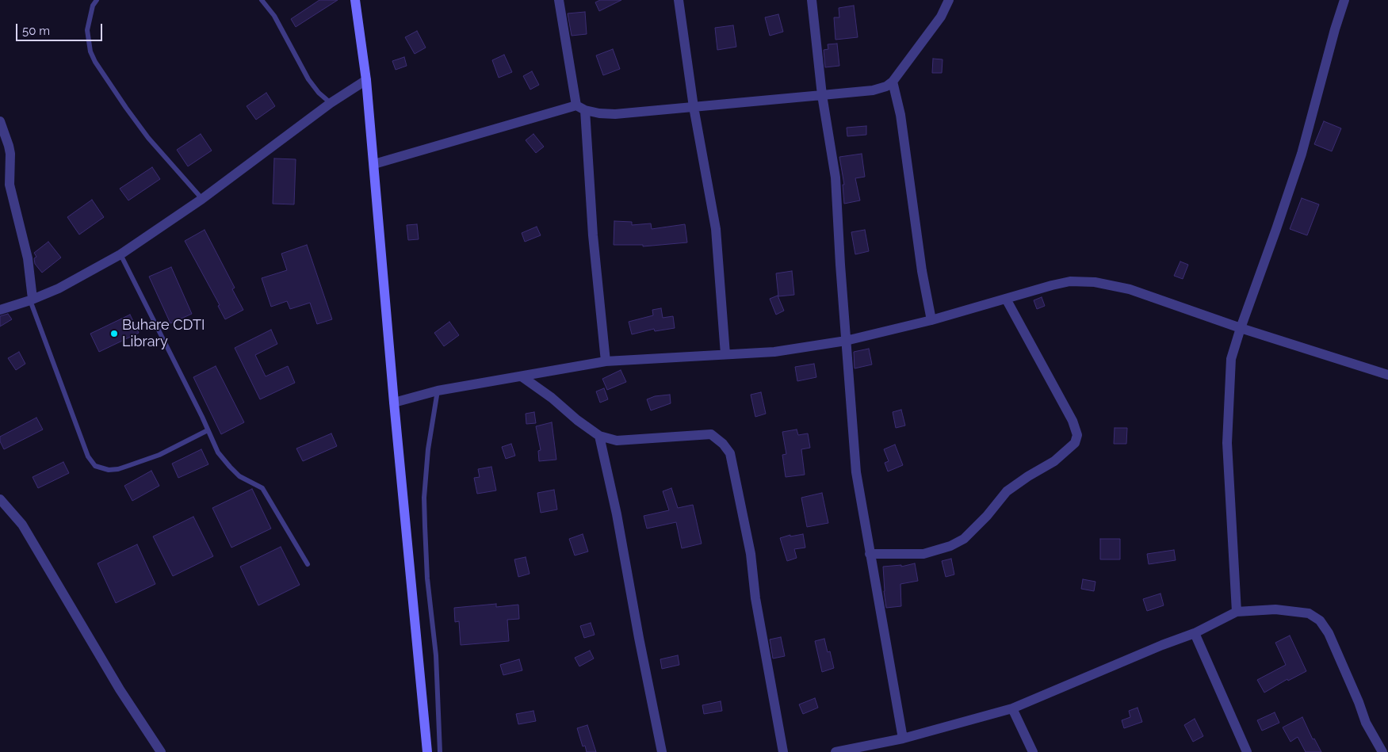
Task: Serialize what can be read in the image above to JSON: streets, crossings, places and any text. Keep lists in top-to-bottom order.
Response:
{
  "places": ["Buhare CDTI Library"],
  "scale_bar": "50 m"
}
